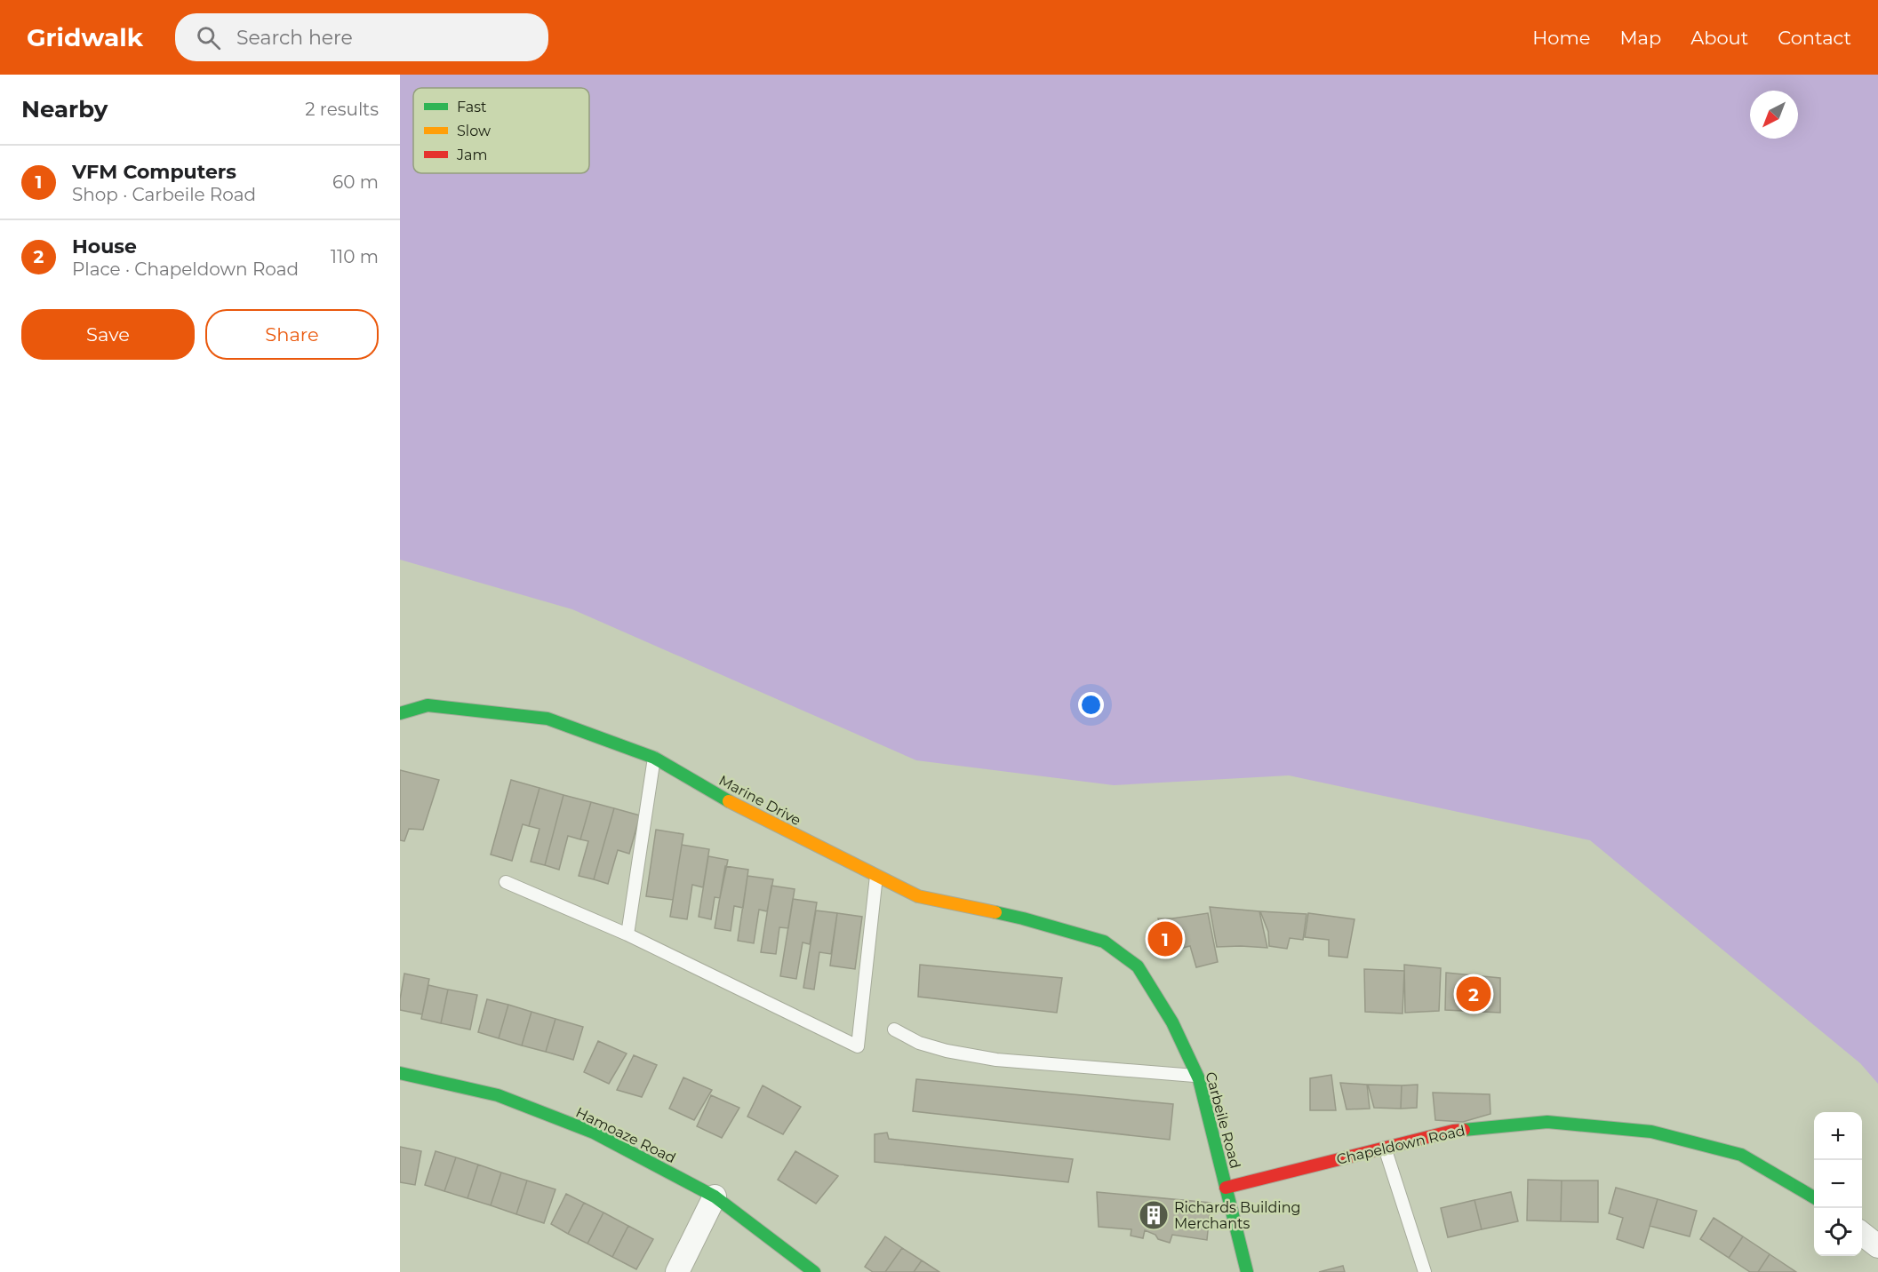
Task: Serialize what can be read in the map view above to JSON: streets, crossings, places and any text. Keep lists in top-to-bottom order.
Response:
{
  "streets": {
    "street": [
      "Marine Drive",
      "Carbeile Road",
      "Hamoaze Road",
      "Chapeldown Road"
    ]
  },
  "crossings": [
    ["Marine Drive", "Carbeile Road"],
    ["Carbeile Road", "Chapeldown Road"]
  ],
  "places": {
    "building": ["Richards Building Merchants"]
  },
  "legend": ["Fast", "Slow", "Jam"],
  "north": "bottom left",
  "page": {
    "header": "Gridwalk",
    "search": "Search here",
    "nav": [
      "Home",
      "Map",
      "About",
      "Contact"
    ],
    "heading": ["Nearby", "2 results"],
    "list": [
      {
        "mark": "1",
        "name": "VFM Computers",
        "note": "Shop · Carbeile Road",
        "value": "60 m"
      },
      {
        "mark": "2",
        "name": "House",
        "note": "Place · Chapeldown Road",
        "value": "110 m"
      }
    ],
    "buttons": ["Save", "Share"],
    "pins": ["1", "2"],
    "map_buttons": ["+", "−"]
  }
}
